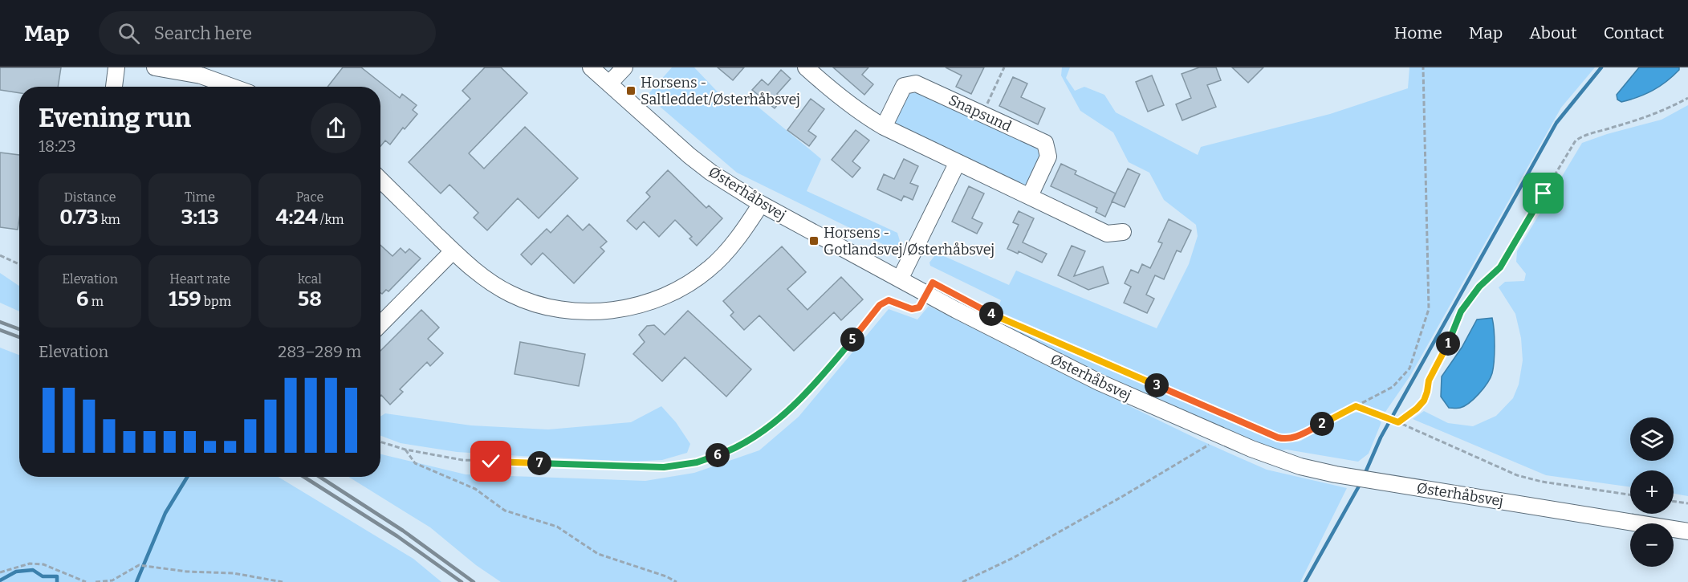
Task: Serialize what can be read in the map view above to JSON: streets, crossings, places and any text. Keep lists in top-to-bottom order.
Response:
{
  "streets": {
    "street": ["Snapsund", "Østerhåbsvej"]
  },
  "places": {
    "transit": ["Horsens - Saltleddet/Østerhåbsvej", "Horsens - Gotlandsvej/Østerhåbsvej"]
  },
  "page": {
    "header": "Map",
    "search": "Search here",
    "nav": [
      "Home",
      "Map",
      "About",
      "Contact"
    ],
    "heading": ["Evening run", "18:23"],
    "stats": [
      ["Distance", "0.73 km"],
      ["Time", "3:13"],
      ["Pace", "4:24 /km"],
      ["Elevation", "6 m"],
      ["Heart rate", "159 bpm"],
      ["kcal", "58"]
    ],
    "pins": [
      "4",
      "5",
      "1",
      "3",
      "2",
      "6",
      "7"
    ],
    "chart": ["Elevation", "283–289 m"],
    "map_buttons": ["+", "−"]
  }
}
